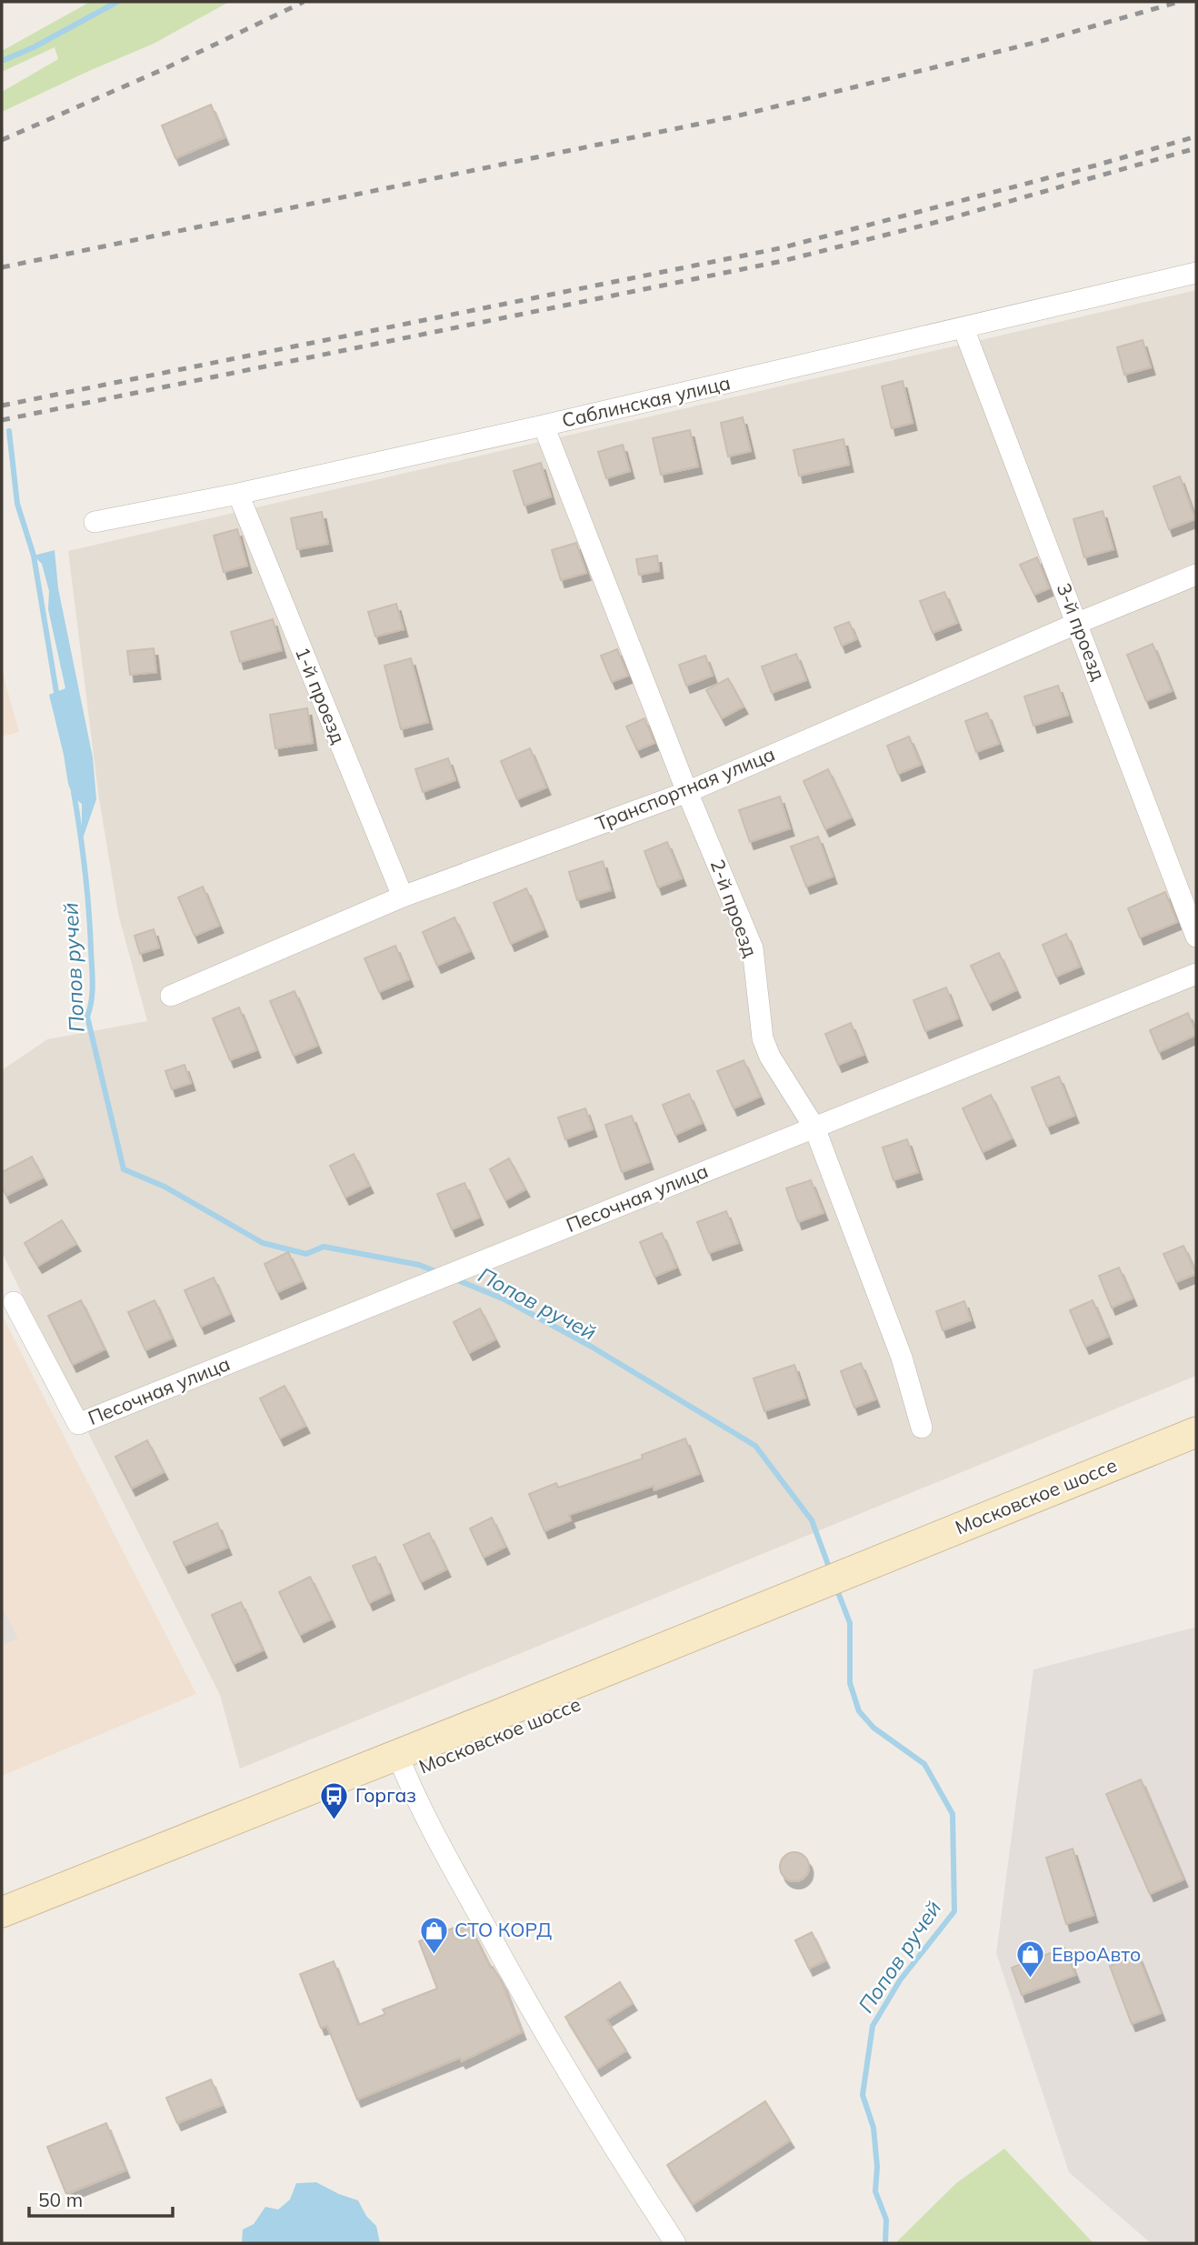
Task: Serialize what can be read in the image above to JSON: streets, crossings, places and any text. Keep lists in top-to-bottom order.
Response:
{
  "streets": {
    "main road": ["Московское шоссе"],
    "street": [
      "Саблинская улица",
      "3-й проезд",
      "1-й проезд",
      "Транспортная улица",
      "2-й проезд",
      "Песочная улица"
    ]
  },
  "crossings": [
    ["Саблинская улица", "3-й проезд"],
    ["Саблинская улица", "1-й проезд"],
    ["Саблинская улица", "2-й проезд"],
    ["3-й проезд", "Транспортная улица"],
    ["1-й проезд", "Транспортная улица"],
    ["Транспортная улица", "2-й проезд"],
    ["2-й проезд", "Песочная улица"]
  ],
  "water": ["Попов ручей"],
  "places": {
    "bus stop": ["Горгаз"],
    "shop": ["СТО КОРД", "ЕвроАвто"]
  },
  "scale_bar": "50 m"
}
